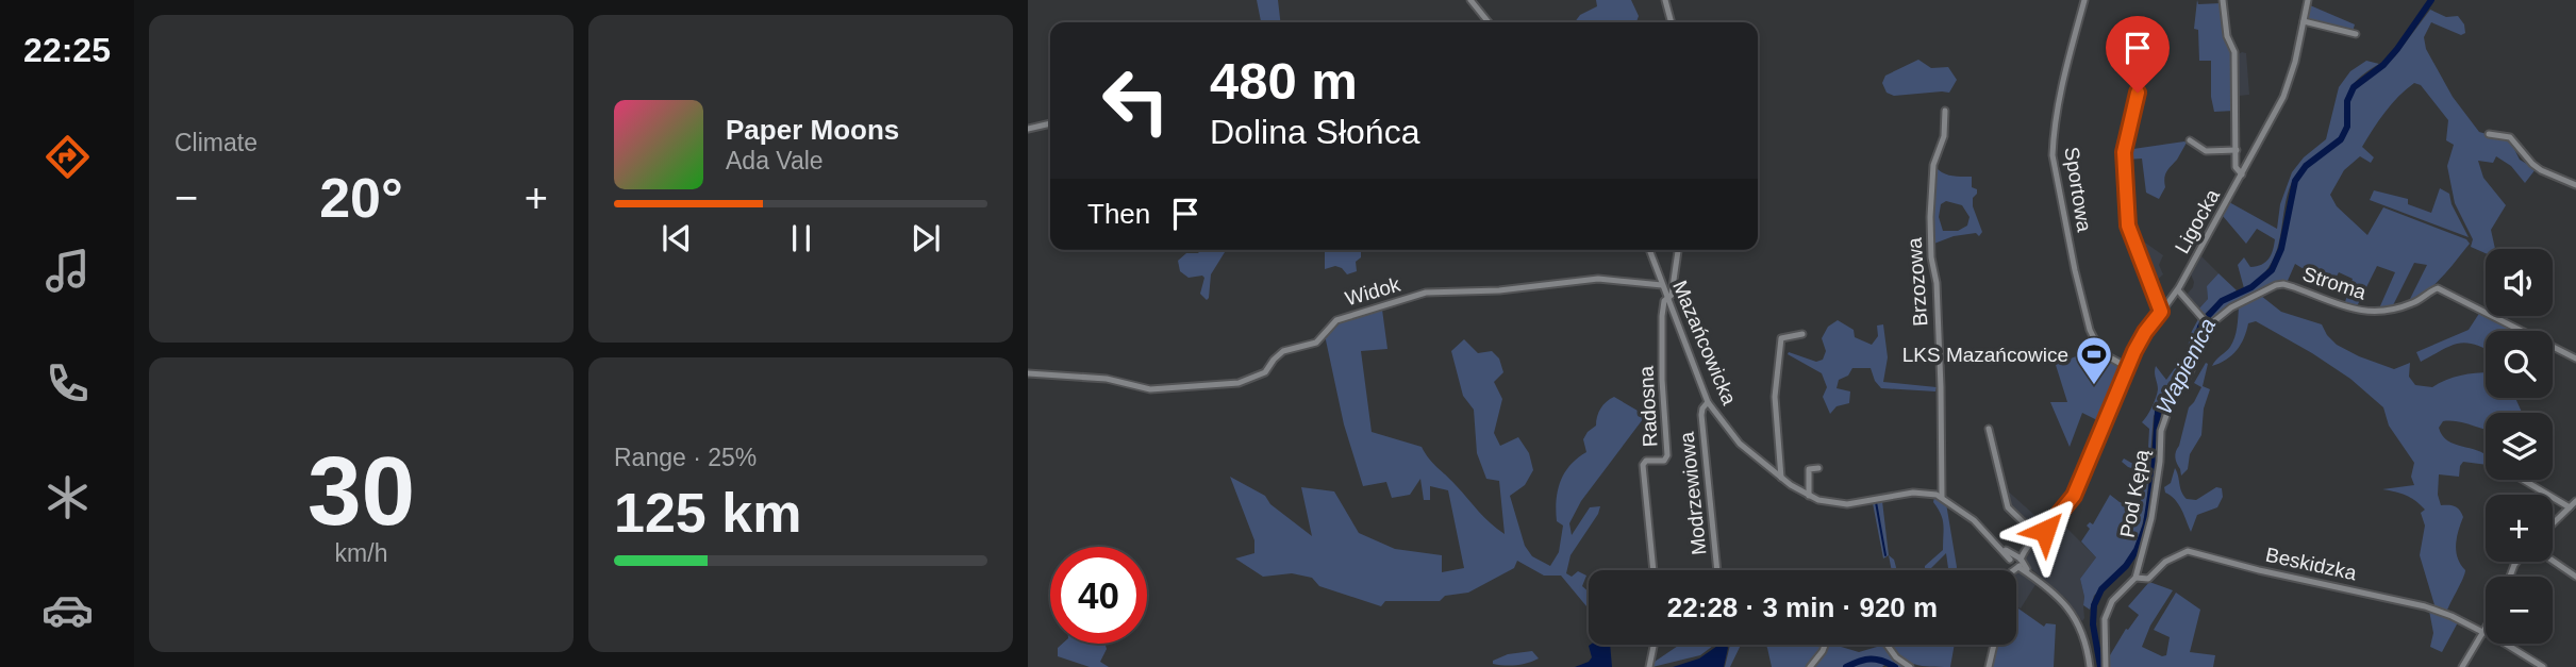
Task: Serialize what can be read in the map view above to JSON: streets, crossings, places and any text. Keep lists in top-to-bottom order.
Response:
{
  "streets": {
    "street": [
      "Sportowa",
      "Ligocka",
      "Brzozowa",
      "Stroma",
      "Widok",
      "Mazańcowicka",
      "Radosna",
      "Modrzewiowa",
      "Pod Kępą",
      "Beskidzka"
    ]
  },
  "crossings": [
    ["Sportowa", "Ligocka"],
    ["Brzozowa", "Mazańcowicka"],
    ["Stroma", "Pod Kępą"],
    ["Widok", "Mazańcowicka"],
    ["Mazańcowicka", "Radosna"],
    ["Mazańcowicka", "Modrzewiowa"],
    ["Pod Kępą", "Beskidzka"]
  ],
  "water": ["Wapienica"],
  "places": {
    "sports": ["LKS Mazańcowice"]
  },
  "page": {
    "tabs": "22:25",
    "tile": [
      "Climate",
      ["30", "km/h"],
      ["Range · 25%", "125 km"]
    ],
    "turn": ["480 m", "Dolina Słońca"],
    "song": ["Paper Moons", "Ada Vale"],
    "heat": ["−", "20°", "+"],
    "then": "Then",
    "map_buttons": ["+", "−"],
    "limit": "40",
    "trip": "22:28 · 3 min · 920 m"
  }
}
